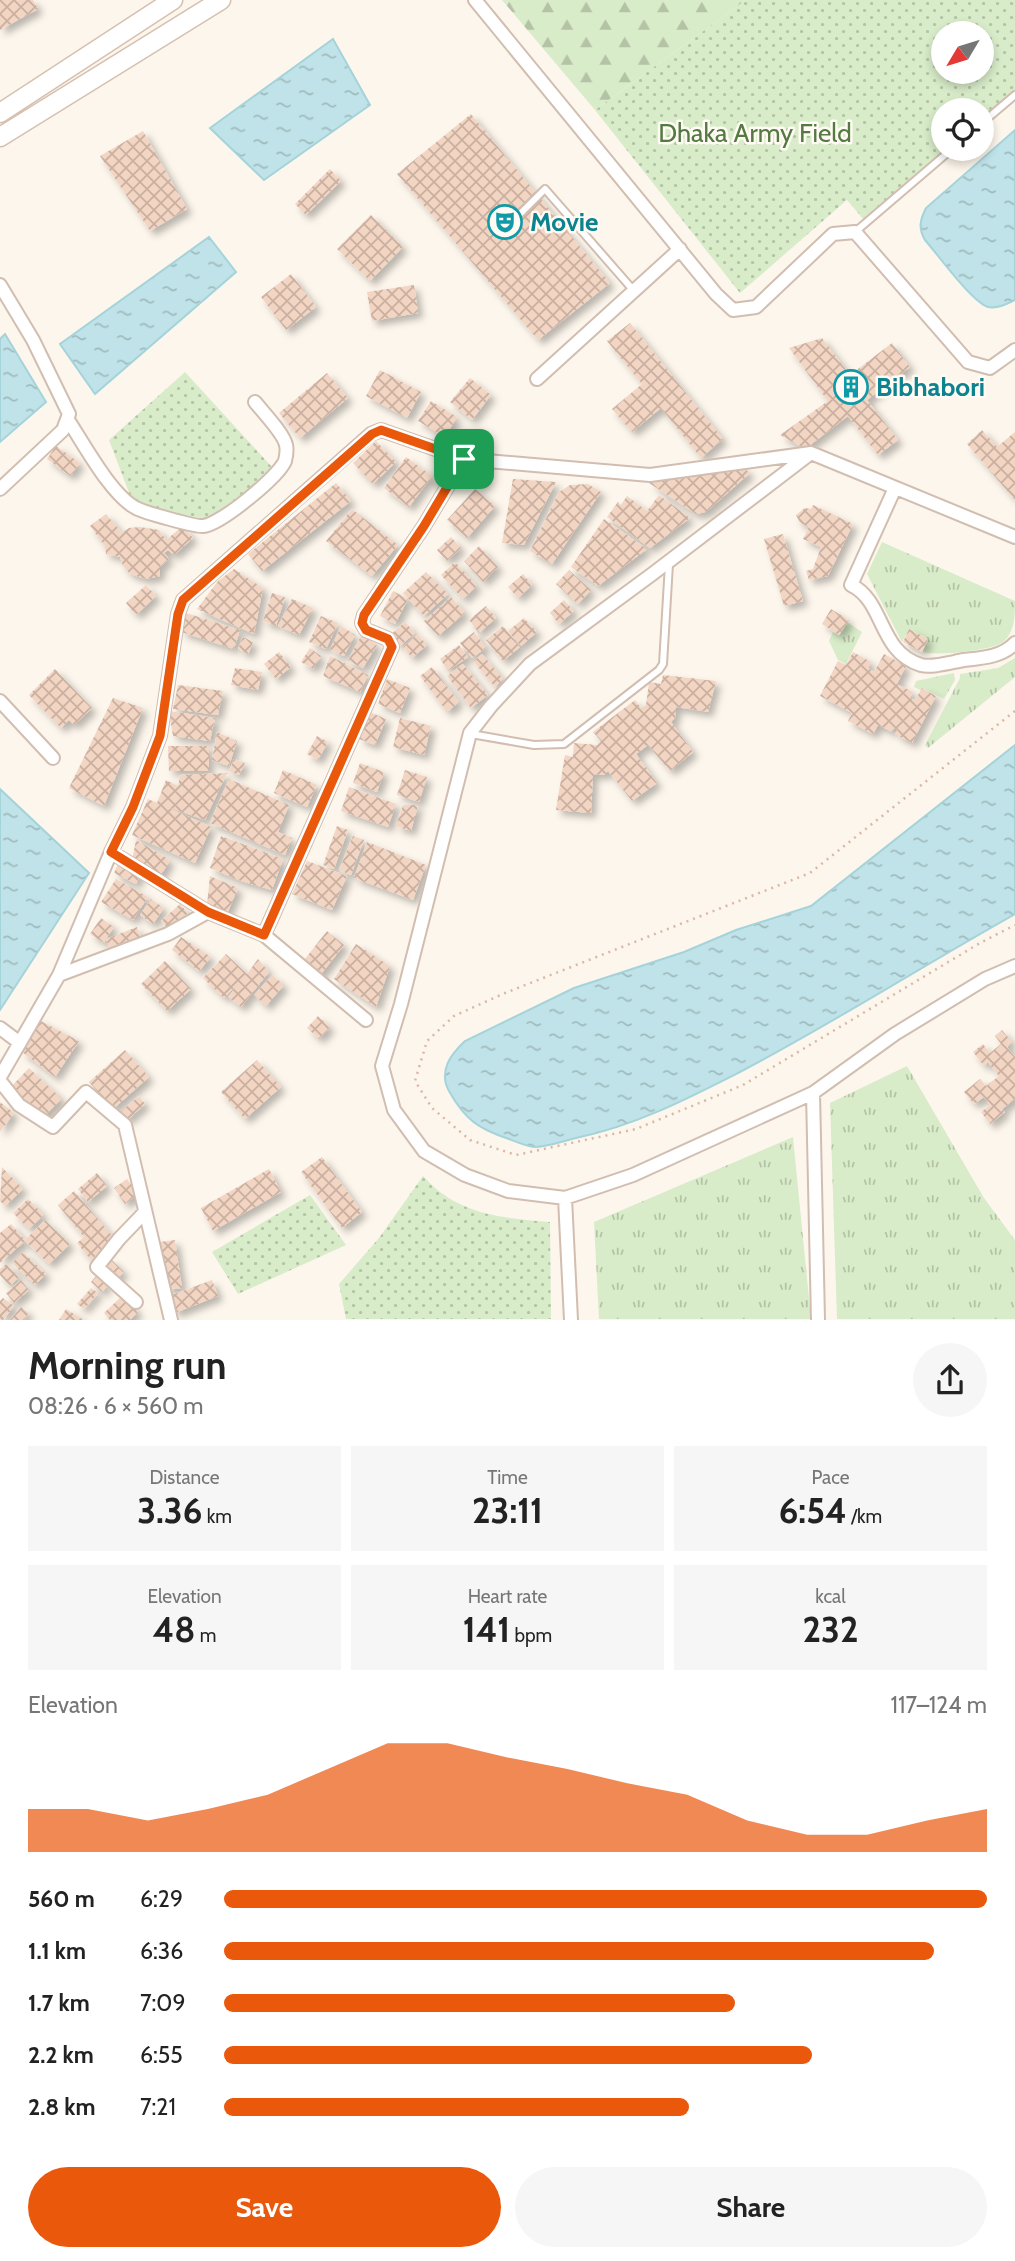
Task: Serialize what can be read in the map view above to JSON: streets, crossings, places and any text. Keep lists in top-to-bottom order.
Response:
{
  "parks": ["Dhaka Army Field"],
  "places": {
    "theatre": ["Movie"],
    "building": ["Bibhabori"]
  },
  "north": "bottom left",
  "page": {
    "heading": ["Morning run", "08:26 · 6 × 560 m"],
    "stats": [
      ["Distance", "3.36 km"],
      ["Time", "23:11"],
      ["Pace", "6:54 /km"],
      ["Elevation", "48 m"],
      ["Heart rate", "141 bpm"],
      ["kcal", "232"]
    ],
    "chart": ["Elevation", "117–124 m"],
    "list": [
      {
        "name": "560 m",
        "note": "6:29"
      },
      {
        "name": "1.1 km",
        "note": "6:36"
      },
      {
        "name": "1.7 km",
        "note": "7:09"
      },
      {
        "name": "2.2 km",
        "note": "6:55"
      },
      {
        "name": "2.8 km",
        "note": "7:21"
      }
    ],
    "buttons": ["Save", "Share"]
  }
}
